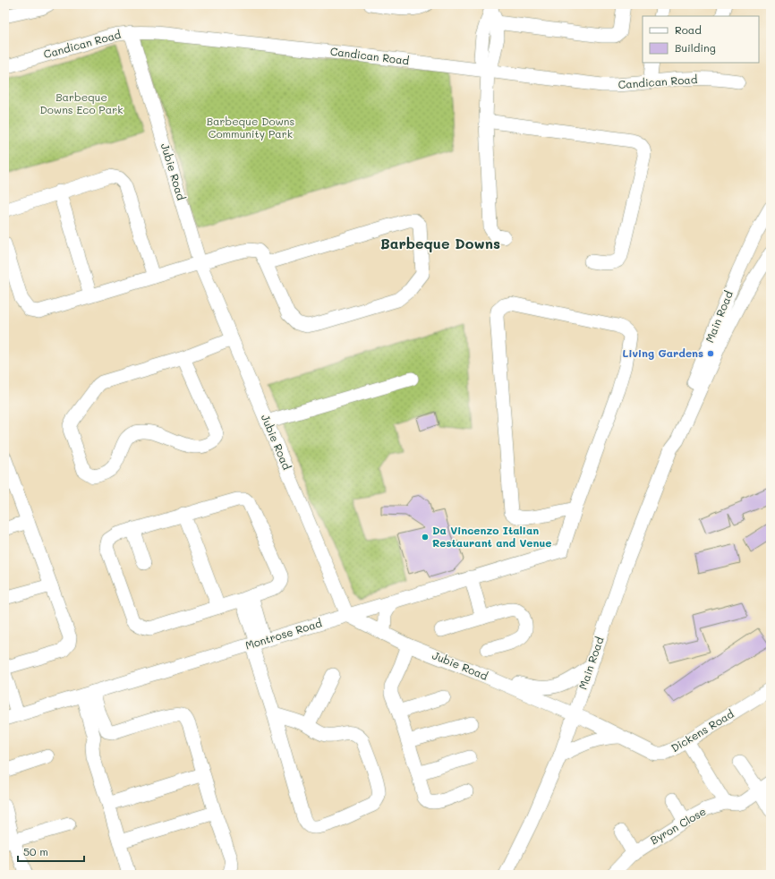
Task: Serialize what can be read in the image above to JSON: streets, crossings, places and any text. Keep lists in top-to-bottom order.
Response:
{
  "streets": {
    "street": [
      "Candican Road",
      "Jubie Road",
      "Main Road",
      "Montrose Road",
      "Dickens Road",
      "Byron Close"
    ]
  },
  "crossings": [
    ["Candican Road", "Jubie Road"],
    ["Jubie Road", "Main Road"],
    ["Jubie Road", "Montrose Road"],
    ["Jubie Road", "Dickens Road"],
    ["Main Road", "Dickens Road"]
  ],
  "districts": ["Barbeque Downs"],
  "parks": ["Barbeque Downs Eco Park", "Barbeque Downs Community Park"],
  "places": ["Living Gardens", "Da Vincenzo Italian Restaurant and Venue"],
  "legend": ["Road", "Building"],
  "scale_bar": "50 m"
}
